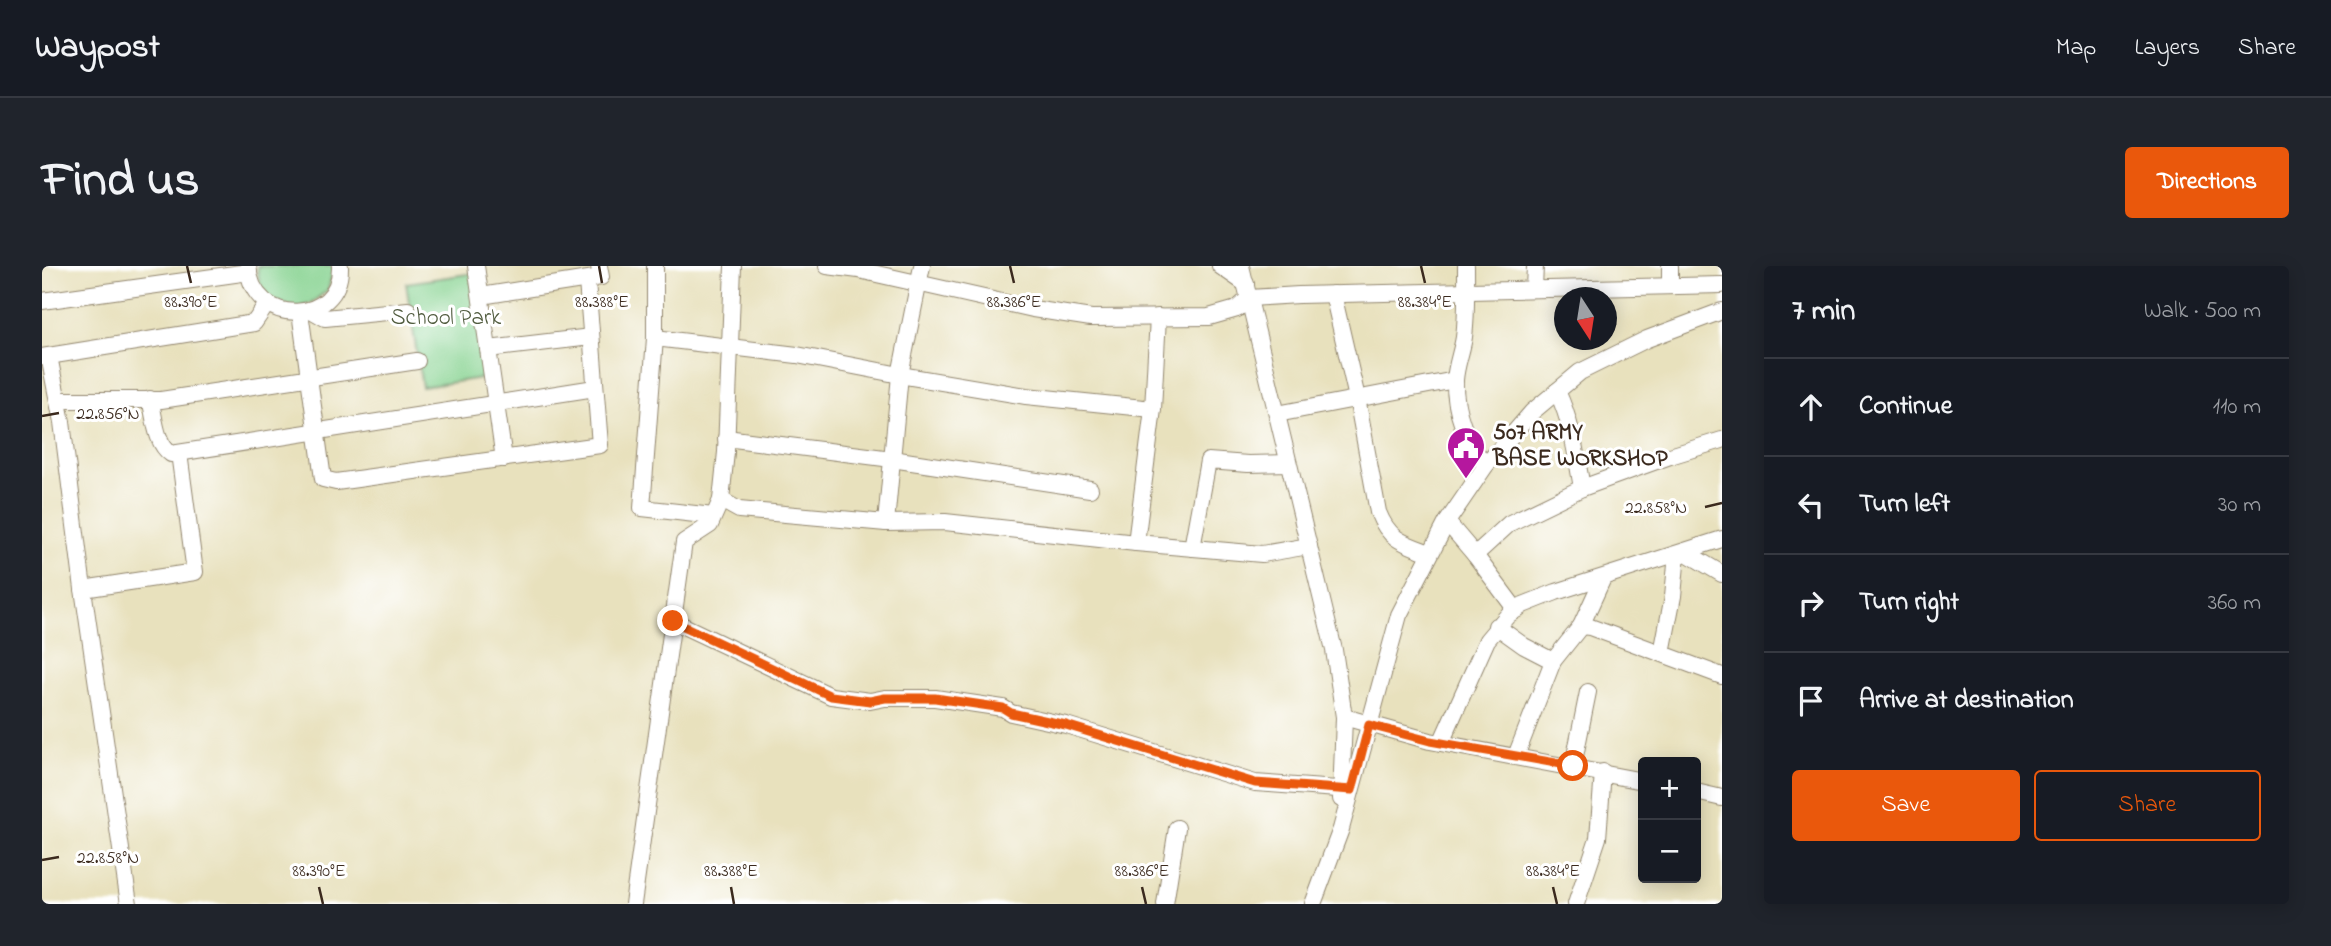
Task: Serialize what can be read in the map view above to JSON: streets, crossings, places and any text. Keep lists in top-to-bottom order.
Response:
{
  "parks": ["School Park"],
  "places": {
    "public building": ["507 ARMY BASE WORKSHOP"]
  },
  "north": "bottom",
  "page": {
    "header": "Waypost",
    "nav": ["Map", "Layers", "Share"],
    "title": "Find us",
    "buttons": [
      "Directions",
      ["Save", "Share"]
    ],
    "heading": ["7 min", "Walk · 500 m"],
    "list": [
      ["Continue", "110 m"],
      ["Turn left", "30 m"],
      ["Turn right", "360 m"],
      "Arrive at destination"
    ],
    "map_buttons": ["+", "−"]
  },
  "coordinates": [
    "88.390°E",
    "88.388°E",
    "88.386°E",
    "88.384°E",
    "22.856°N",
    "22.858°N"
  ]
}
